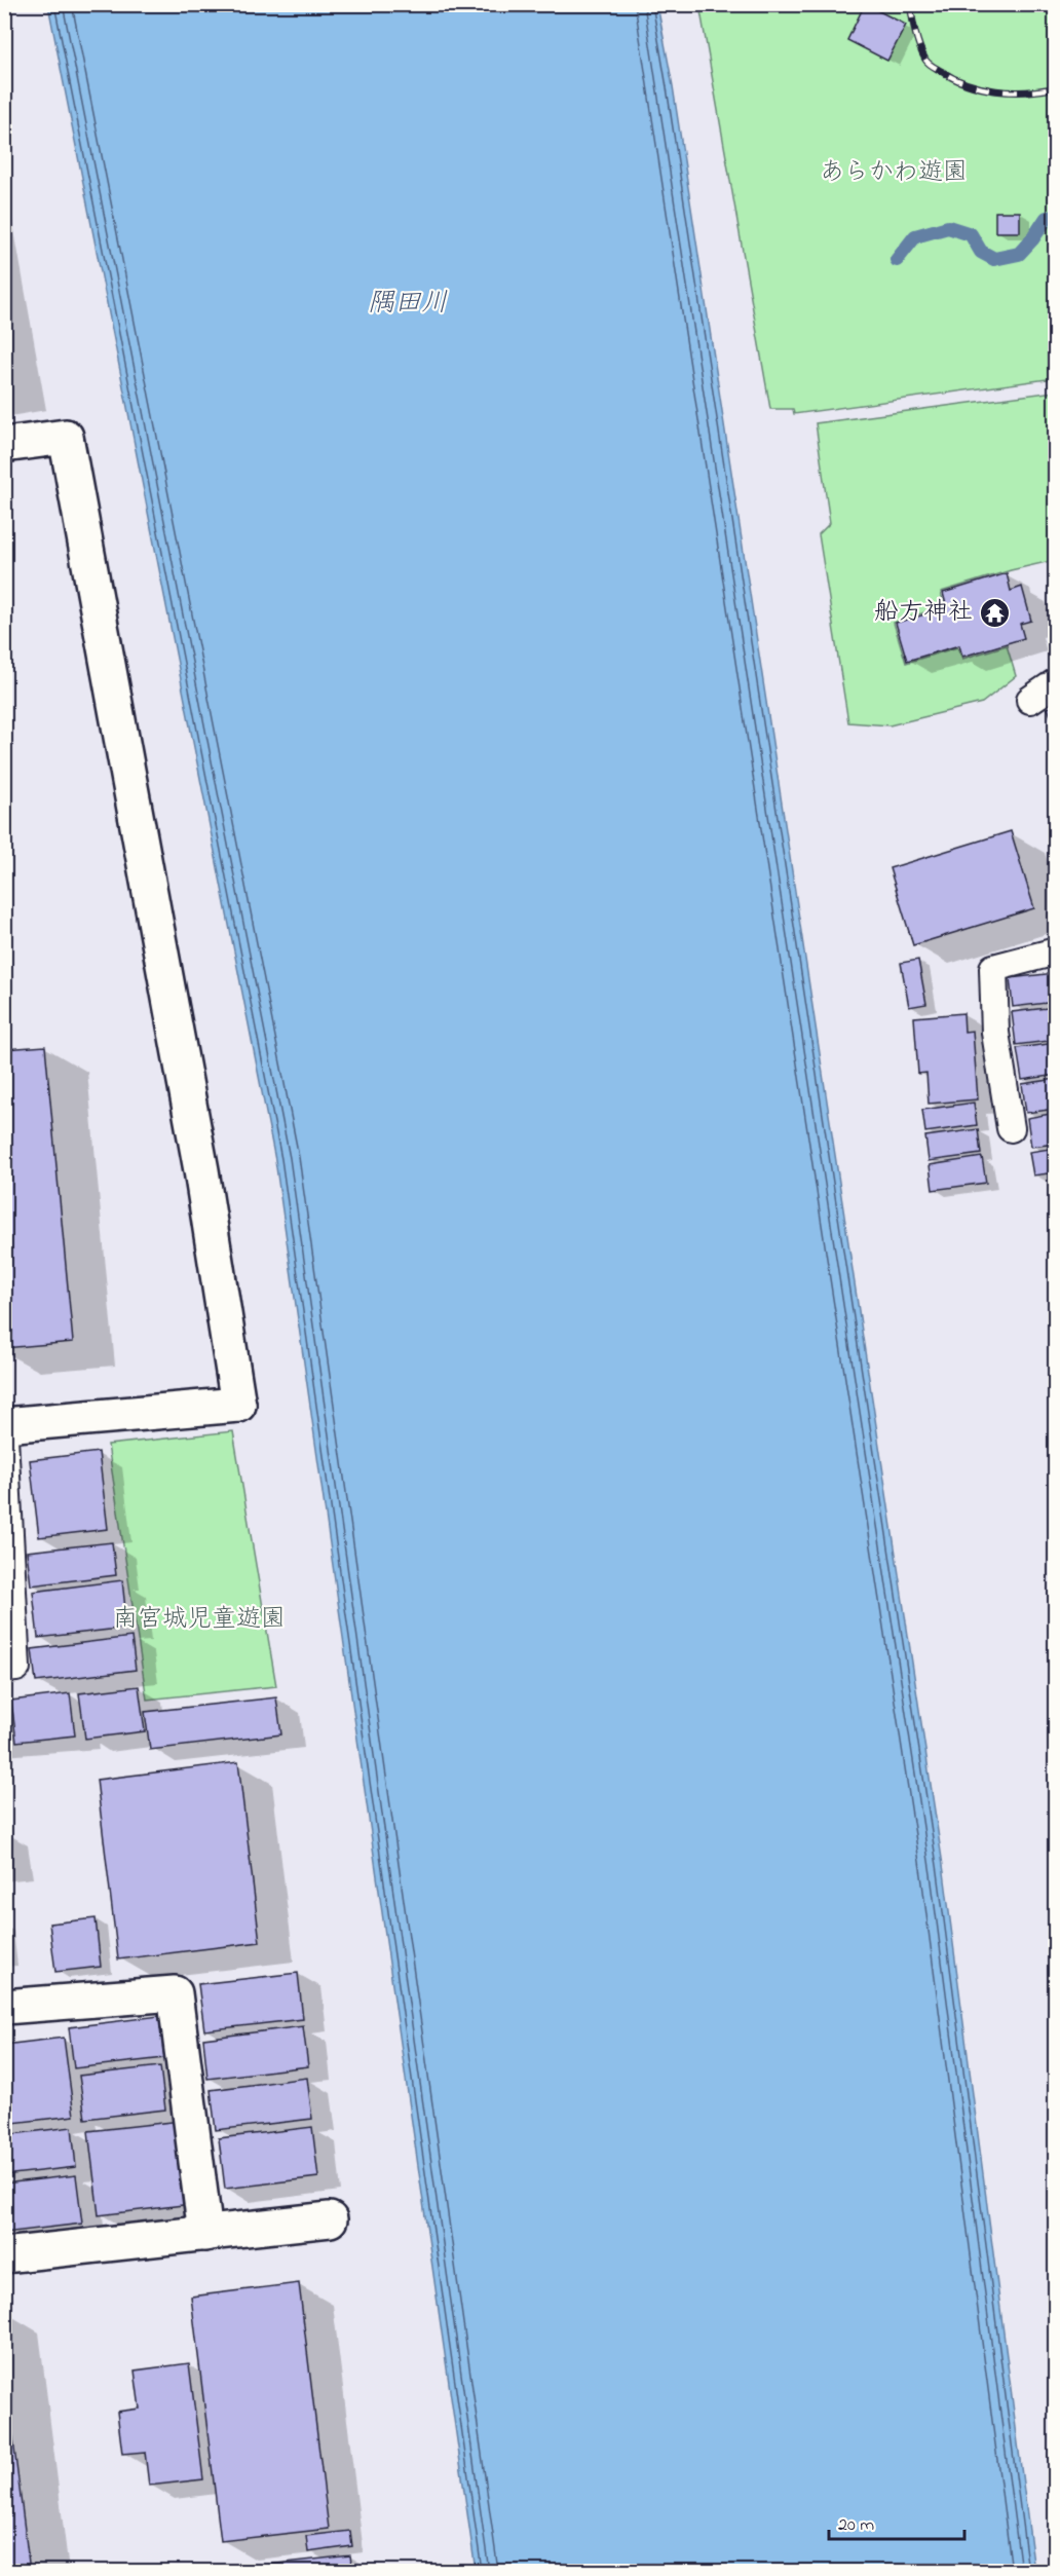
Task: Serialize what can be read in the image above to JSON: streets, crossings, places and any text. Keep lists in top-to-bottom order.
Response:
{
  "water": ["隅田川"],
  "parks": ["あらかわ遊園", "南宮城児童遊園"],
  "places": {
    "temple": ["船方神社"]
  },
  "scale_bar": "20 m"
}
